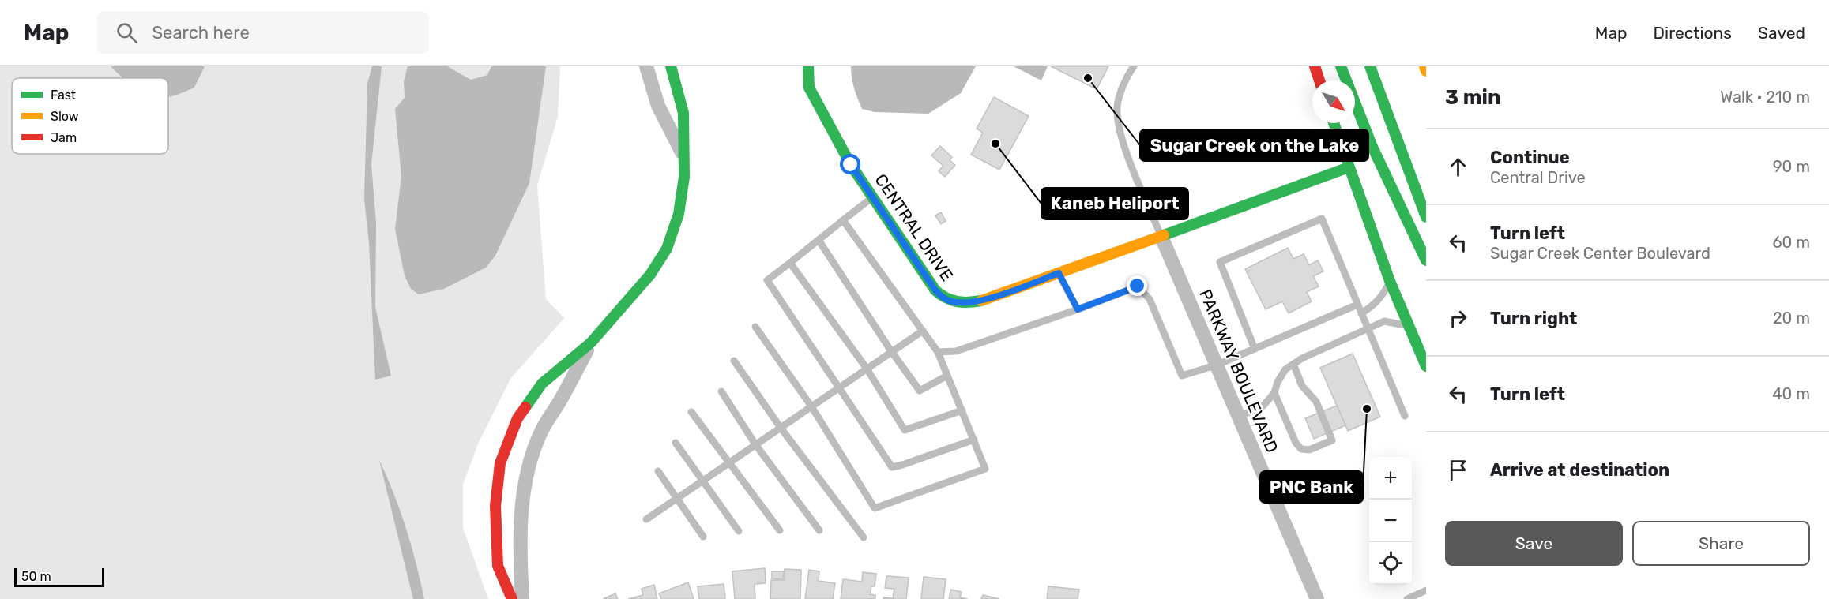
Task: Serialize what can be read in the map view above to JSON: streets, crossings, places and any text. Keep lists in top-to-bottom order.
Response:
{
  "streets": {
    "main road": ["CENTRAL DRIVE"],
    "street": ["PARKWAY BOULEVARD"]
  },
  "places": ["Sugar Creek on the Lake", "Kaneb Heliport", "PNC Bank"],
  "legend": ["Fast", "Slow", "Jam"],
  "scale_bar": "50 m",
  "north": "bottom right",
  "page": {
    "header": "Map",
    "search": "Search here",
    "nav": ["Map", "Directions", "Saved"],
    "heading": ["3 min", "Walk · 210 m"],
    "list": [
      ["Continue", "Central Drive", "90 m"],
      ["Turn left", "Sugar Creek Center Boulevard", "60 m"],
      ["Turn right", "20 m"],
      ["Turn left", "40 m"],
      "Arrive at destination"
    ],
    "map_buttons": ["+", "−"],
    "buttons": ["Save", "Share"],
    "scale": "50 m"
  }
}
